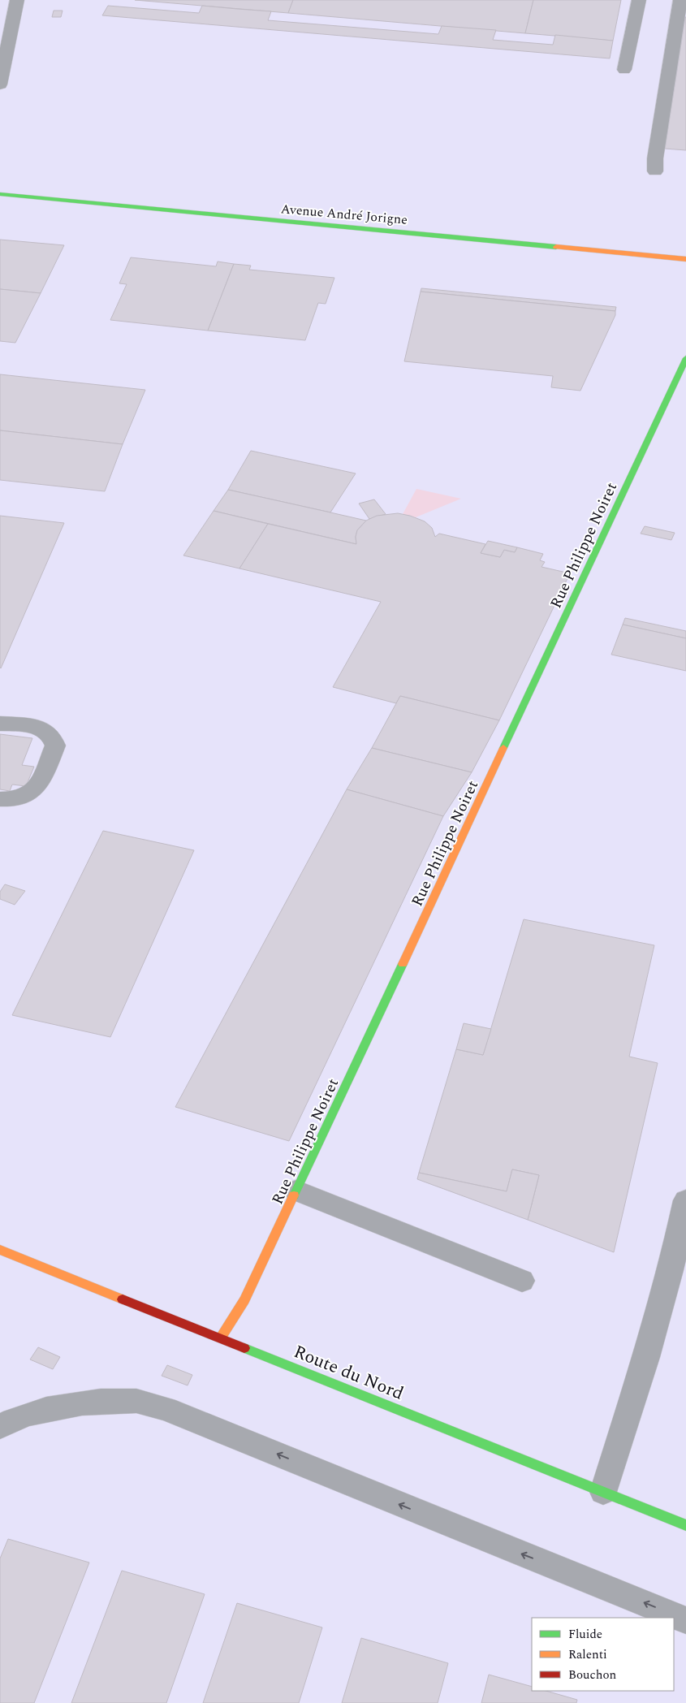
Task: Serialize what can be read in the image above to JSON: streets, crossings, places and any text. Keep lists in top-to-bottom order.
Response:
{
  "streets": {
    "street": ["Avenue André Jorigne", "Rue Philippe Noiret", "Route du Nord"]
  },
  "crossings": [
    ["Rue Philippe Noiret", "Route du Nord"]
  ],
  "legend": ["Fluide", "Ralenti", "Bouchon"]
}
